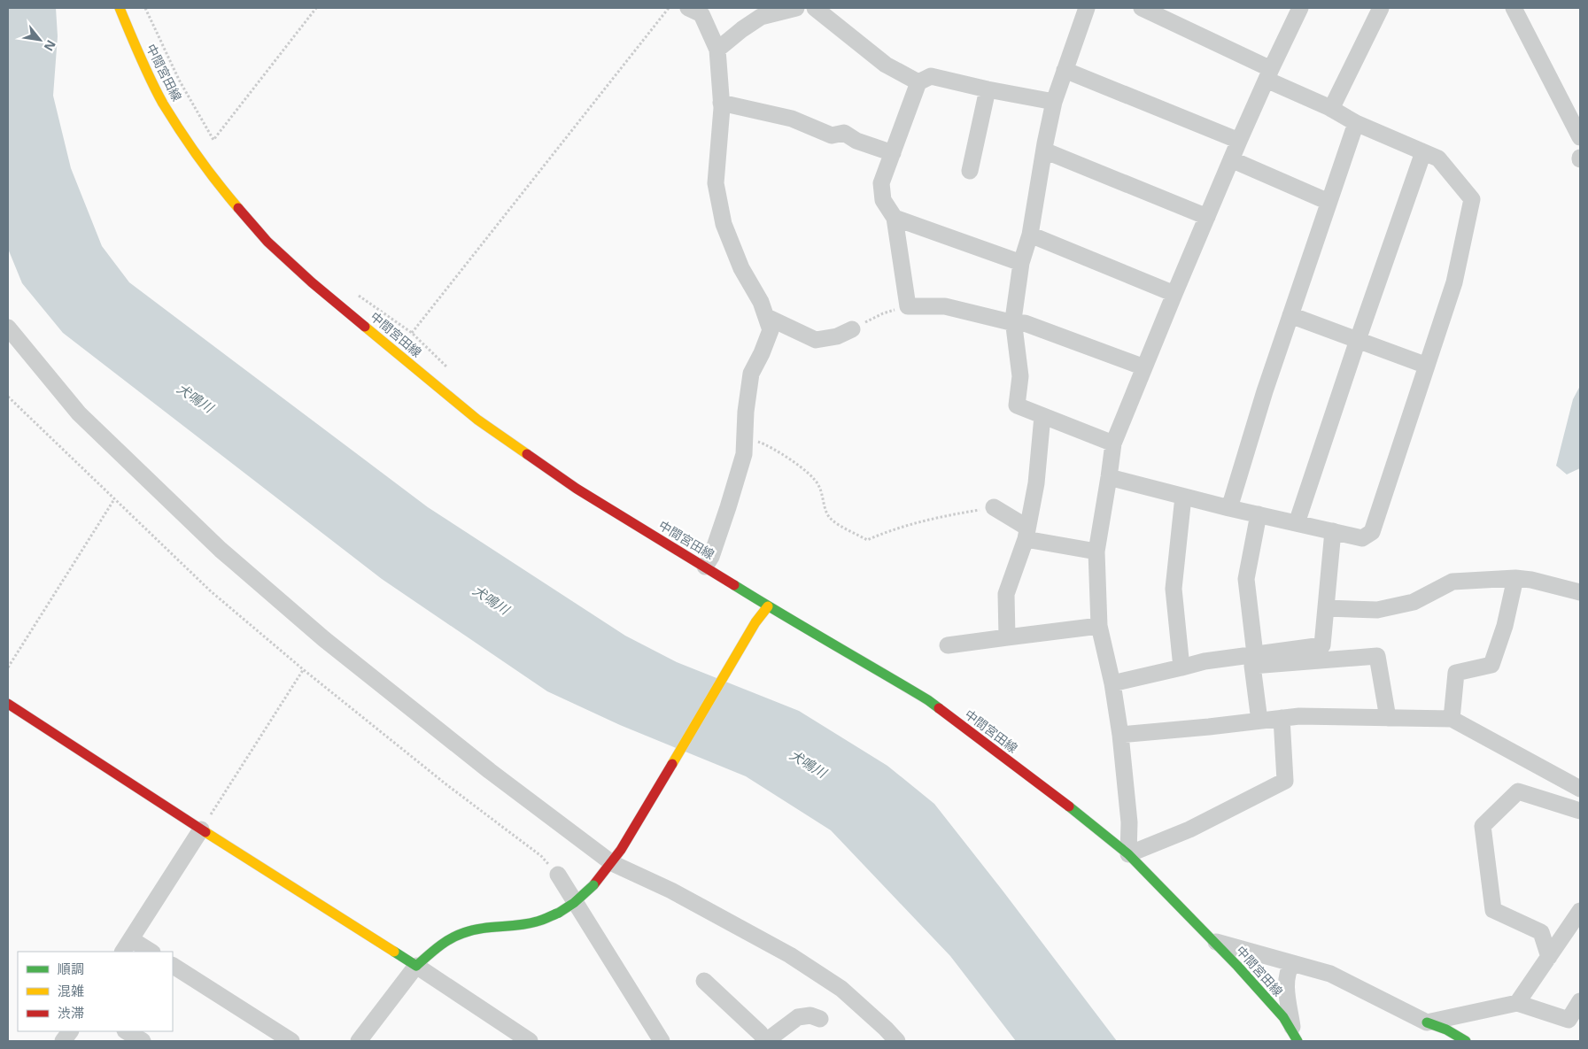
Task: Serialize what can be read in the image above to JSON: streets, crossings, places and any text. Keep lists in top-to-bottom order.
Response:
{
  "streets": {
    "main road": ["中間宮田線"]
  },
  "water": ["犬鳴川"],
  "legend": ["順調", "混雑", "渋滞"],
  "north": "bottom right"
}
